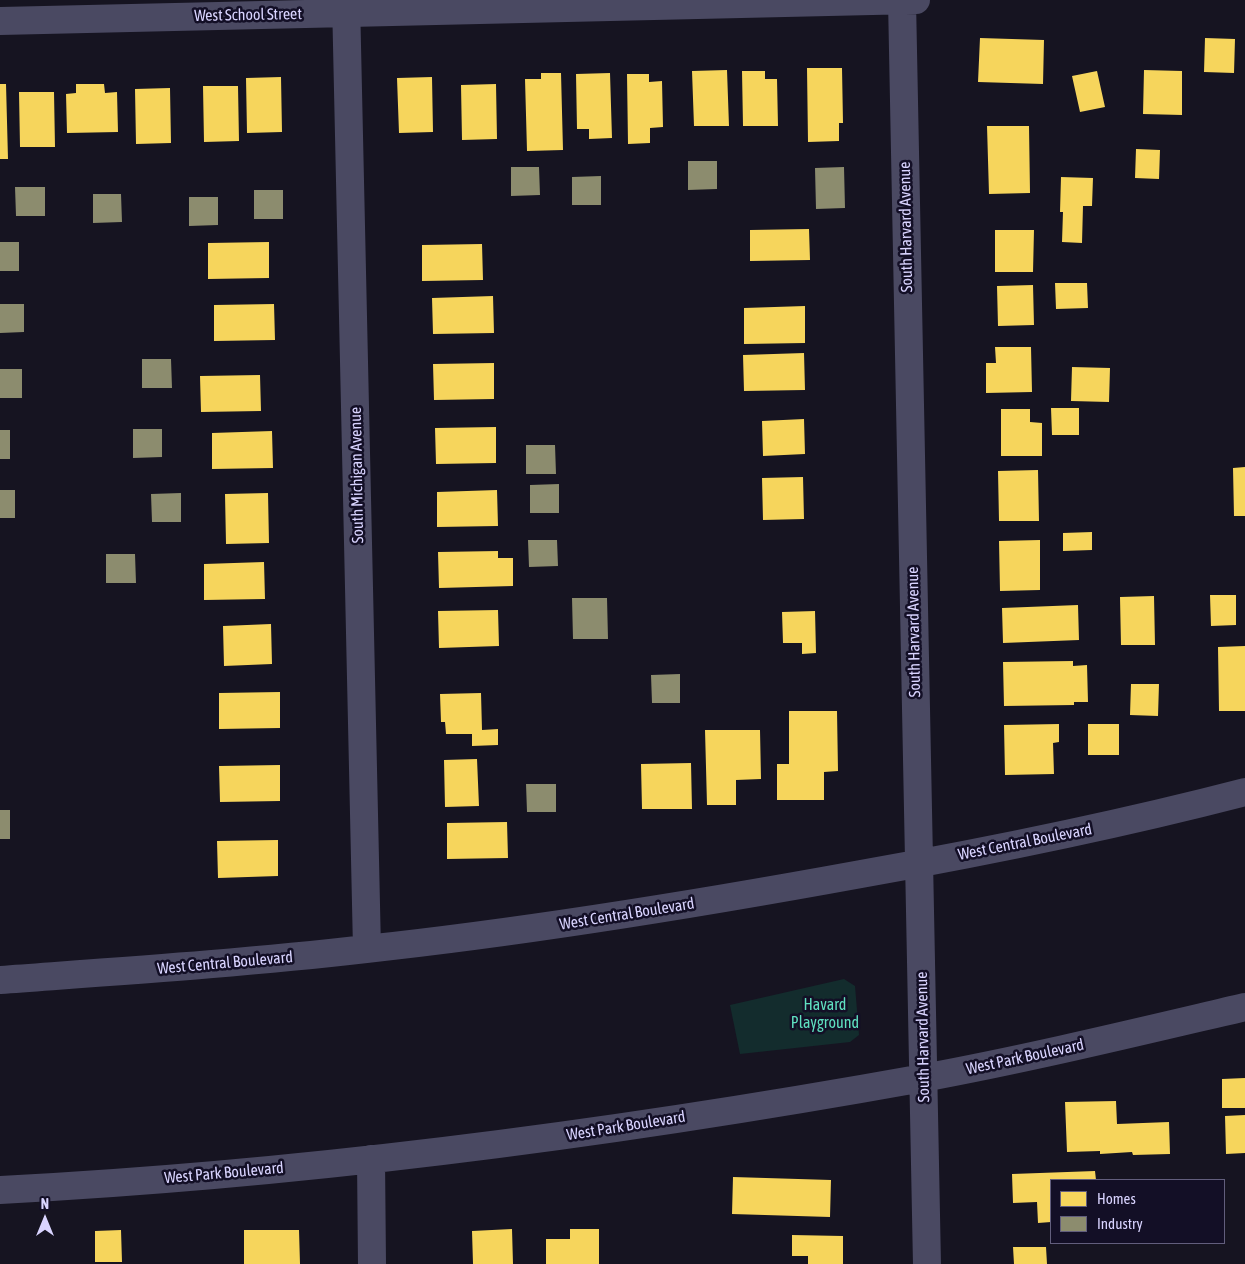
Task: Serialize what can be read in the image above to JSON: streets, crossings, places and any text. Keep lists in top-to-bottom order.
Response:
{
  "streets": {
    "street": [
      "West School Street",
      "South Harvard Avenue",
      "South Michigan Avenue",
      "West Central Boulevard",
      "West Park Boulevard"
    ]
  },
  "crossings": [
    ["West School Street", "South Harvard Avenue"],
    ["West School Street", "South Michigan Avenue"],
    ["South Harvard Avenue", "West Central Boulevard"],
    ["South Harvard Avenue", "West Park Boulevard"],
    ["South Michigan Avenue", "West Central Boulevard"]
  ],
  "parks": ["Havard Playground"],
  "legend": ["Homes", "Industry"],
  "north": "top"
}
